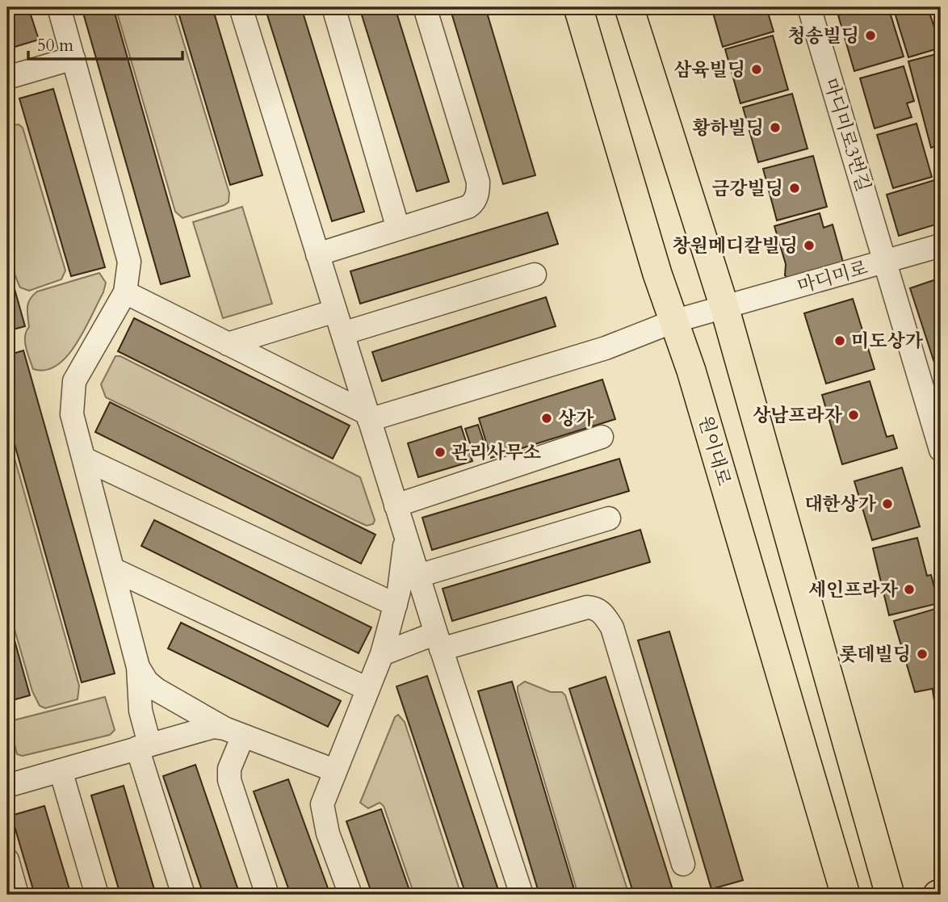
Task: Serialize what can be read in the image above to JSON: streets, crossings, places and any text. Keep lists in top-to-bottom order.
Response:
{
  "streets": {
    "main road": ["원이대로"],
    "street": ["마디미로3번길", "마디미로"]
  },
  "crossings": [
    ["마디미로3번길", "마디미로"],
    ["마디미로", "원이대로"]
  ],
  "places": [
    "청송빌딩",
    "삼육빌딩",
    "황하빌딩",
    "금강빌딩",
    "창원메디칼빌딩",
    "미도상가",
    "상남프라자",
    "상가",
    "관리사무소",
    "대한상가",
    "세인프라자",
    "롯데빌딩"
  ],
  "scale_bar": "50 m"
}
